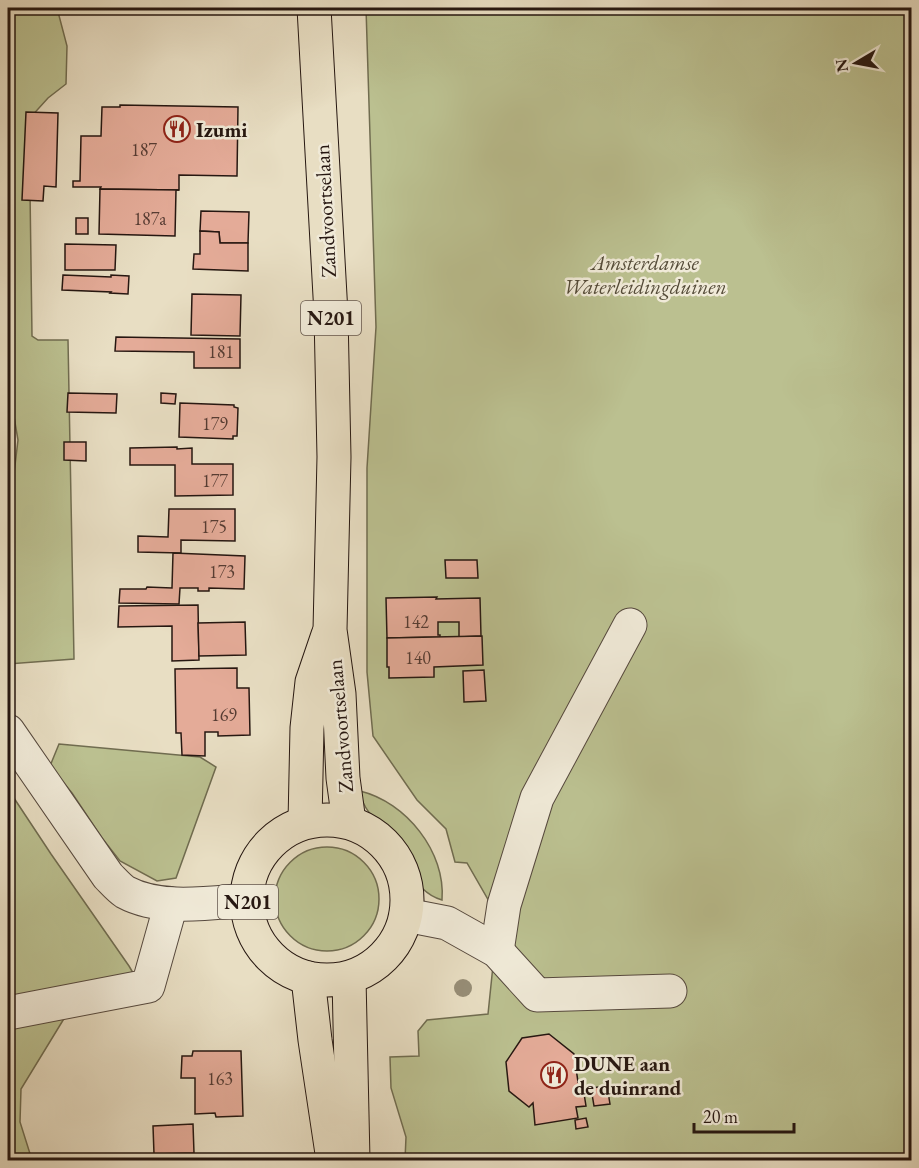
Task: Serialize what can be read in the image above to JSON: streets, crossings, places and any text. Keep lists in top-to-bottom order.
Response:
{
  "streets": {
    "main road": ["Zandvoortselaan", "N201"]
  },
  "crossings": [
    ["Zandvoortselaan", "N201"]
  ],
  "parks": ["Amsterdamse Waterleidingduinen"],
  "places": {
    "restaurant": ["Izumi", "DUNE aan de duinrand"]
  },
  "house_numbers": [
    "187",
    "187a",
    "181",
    "179",
    "177",
    "175",
    "173",
    "142",
    "140",
    "169",
    "163"
  ],
  "scale_bar": "20 m",
  "north": "left"
}
